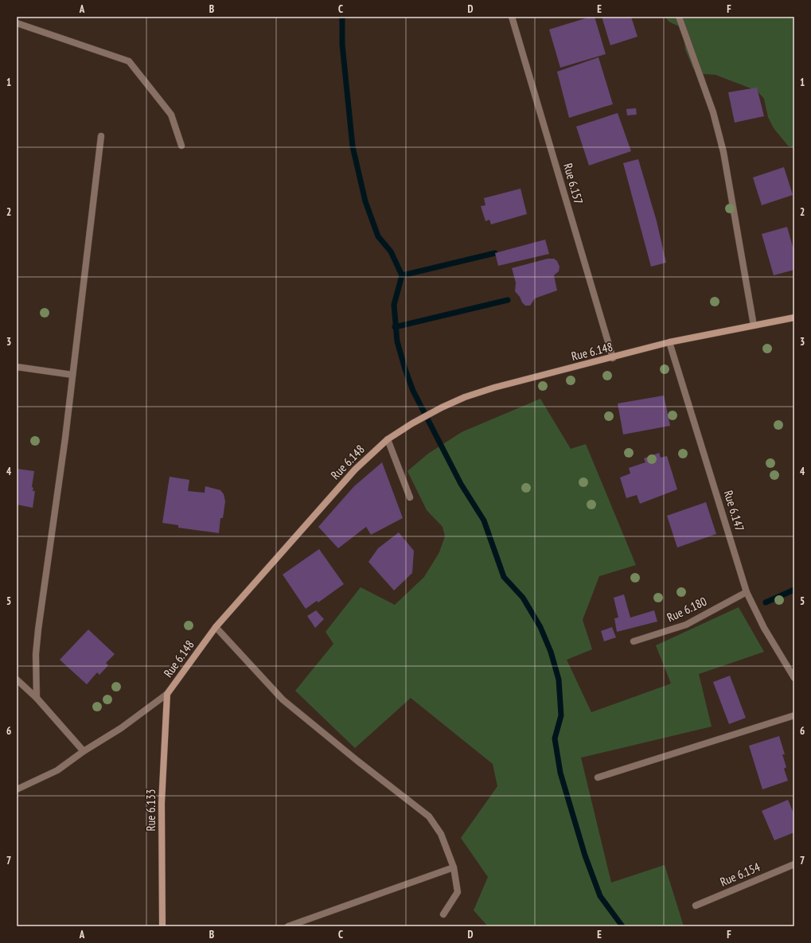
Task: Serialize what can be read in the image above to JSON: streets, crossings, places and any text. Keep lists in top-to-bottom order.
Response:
{
  "streets": {
    "street": [
      "Rue 6.157",
      "Rue 6.148",
      "Rue 6.147",
      "Rue 6.180",
      "Rue 6.133",
      "Rue 6.154"
    ]
  },
  "crossings": [
    ["Rue 6.157", "Rue 6.148"],
    ["Rue 6.148", "Rue 6.147"],
    ["Rue 6.148", "Rue 6.133"],
    ["Rue 6.147", "Rue 6.180"]
  ],
  "grid": {
    "columns": [
      "A",
      "B",
      "C",
      "D",
      "E",
      "F"
    ],
    "rows": [
      "1",
      "2",
      "3",
      "4",
      "5",
      "6",
      "7"
    ]
  }
}
